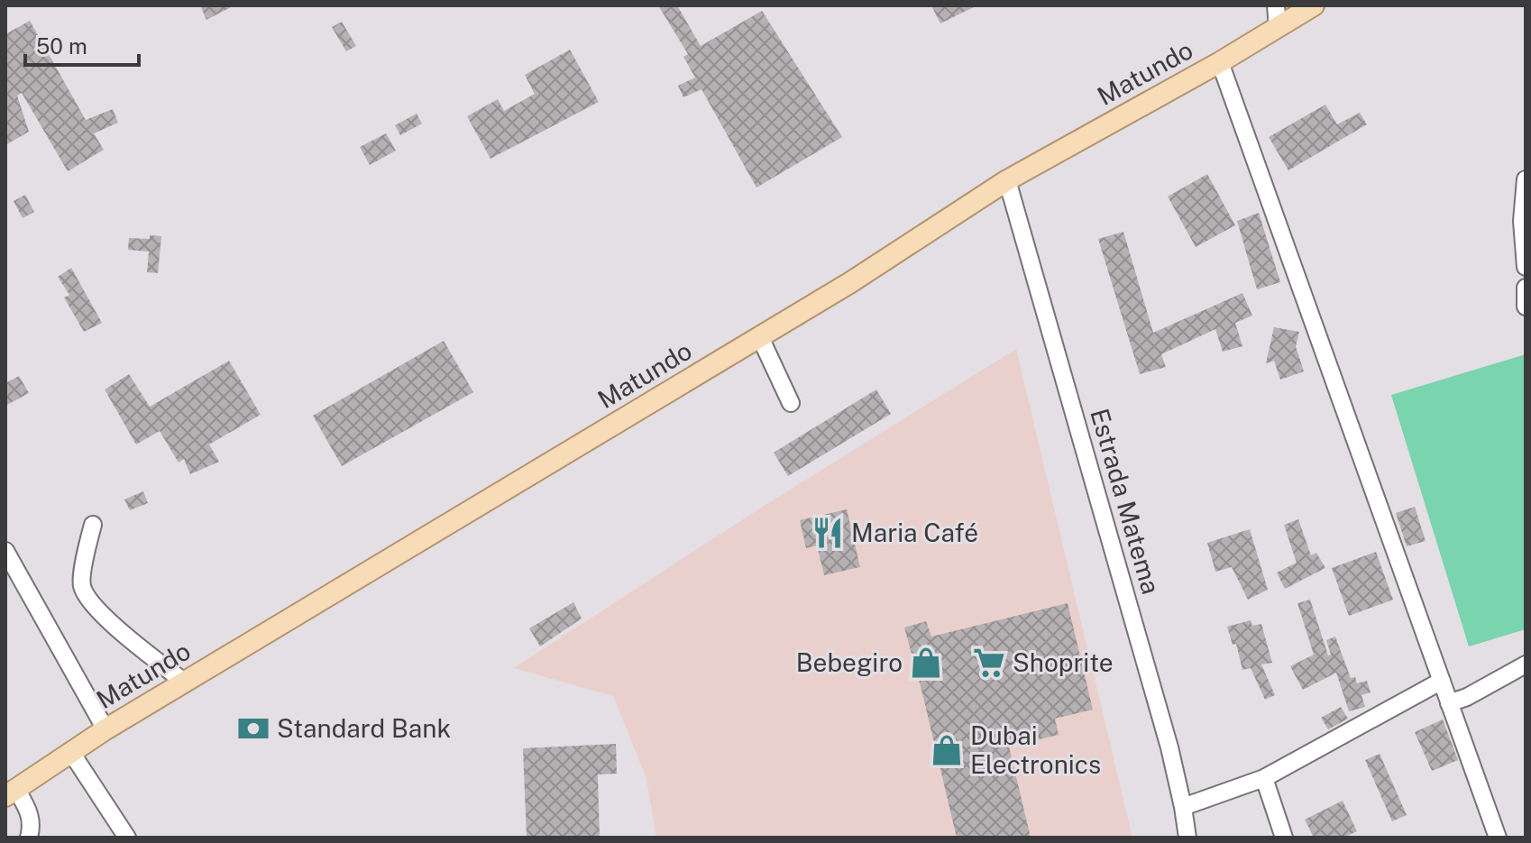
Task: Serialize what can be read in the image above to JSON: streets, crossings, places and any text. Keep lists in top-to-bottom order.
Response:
{
  "streets": {
    "main road": ["Matundo"],
    "street": ["Estrada Matema"]
  },
  "crossings": [
    ["Matundo", "Estrada Matema"]
  ],
  "places": {
    "restaurant": ["Maria Café"],
    "shop": ["Bebegiro", "Dubai Electronics"],
    "supermarket": ["Shoprite"],
    "bank": ["Standard Bank"]
  },
  "scale_bar": "50 m"
}
